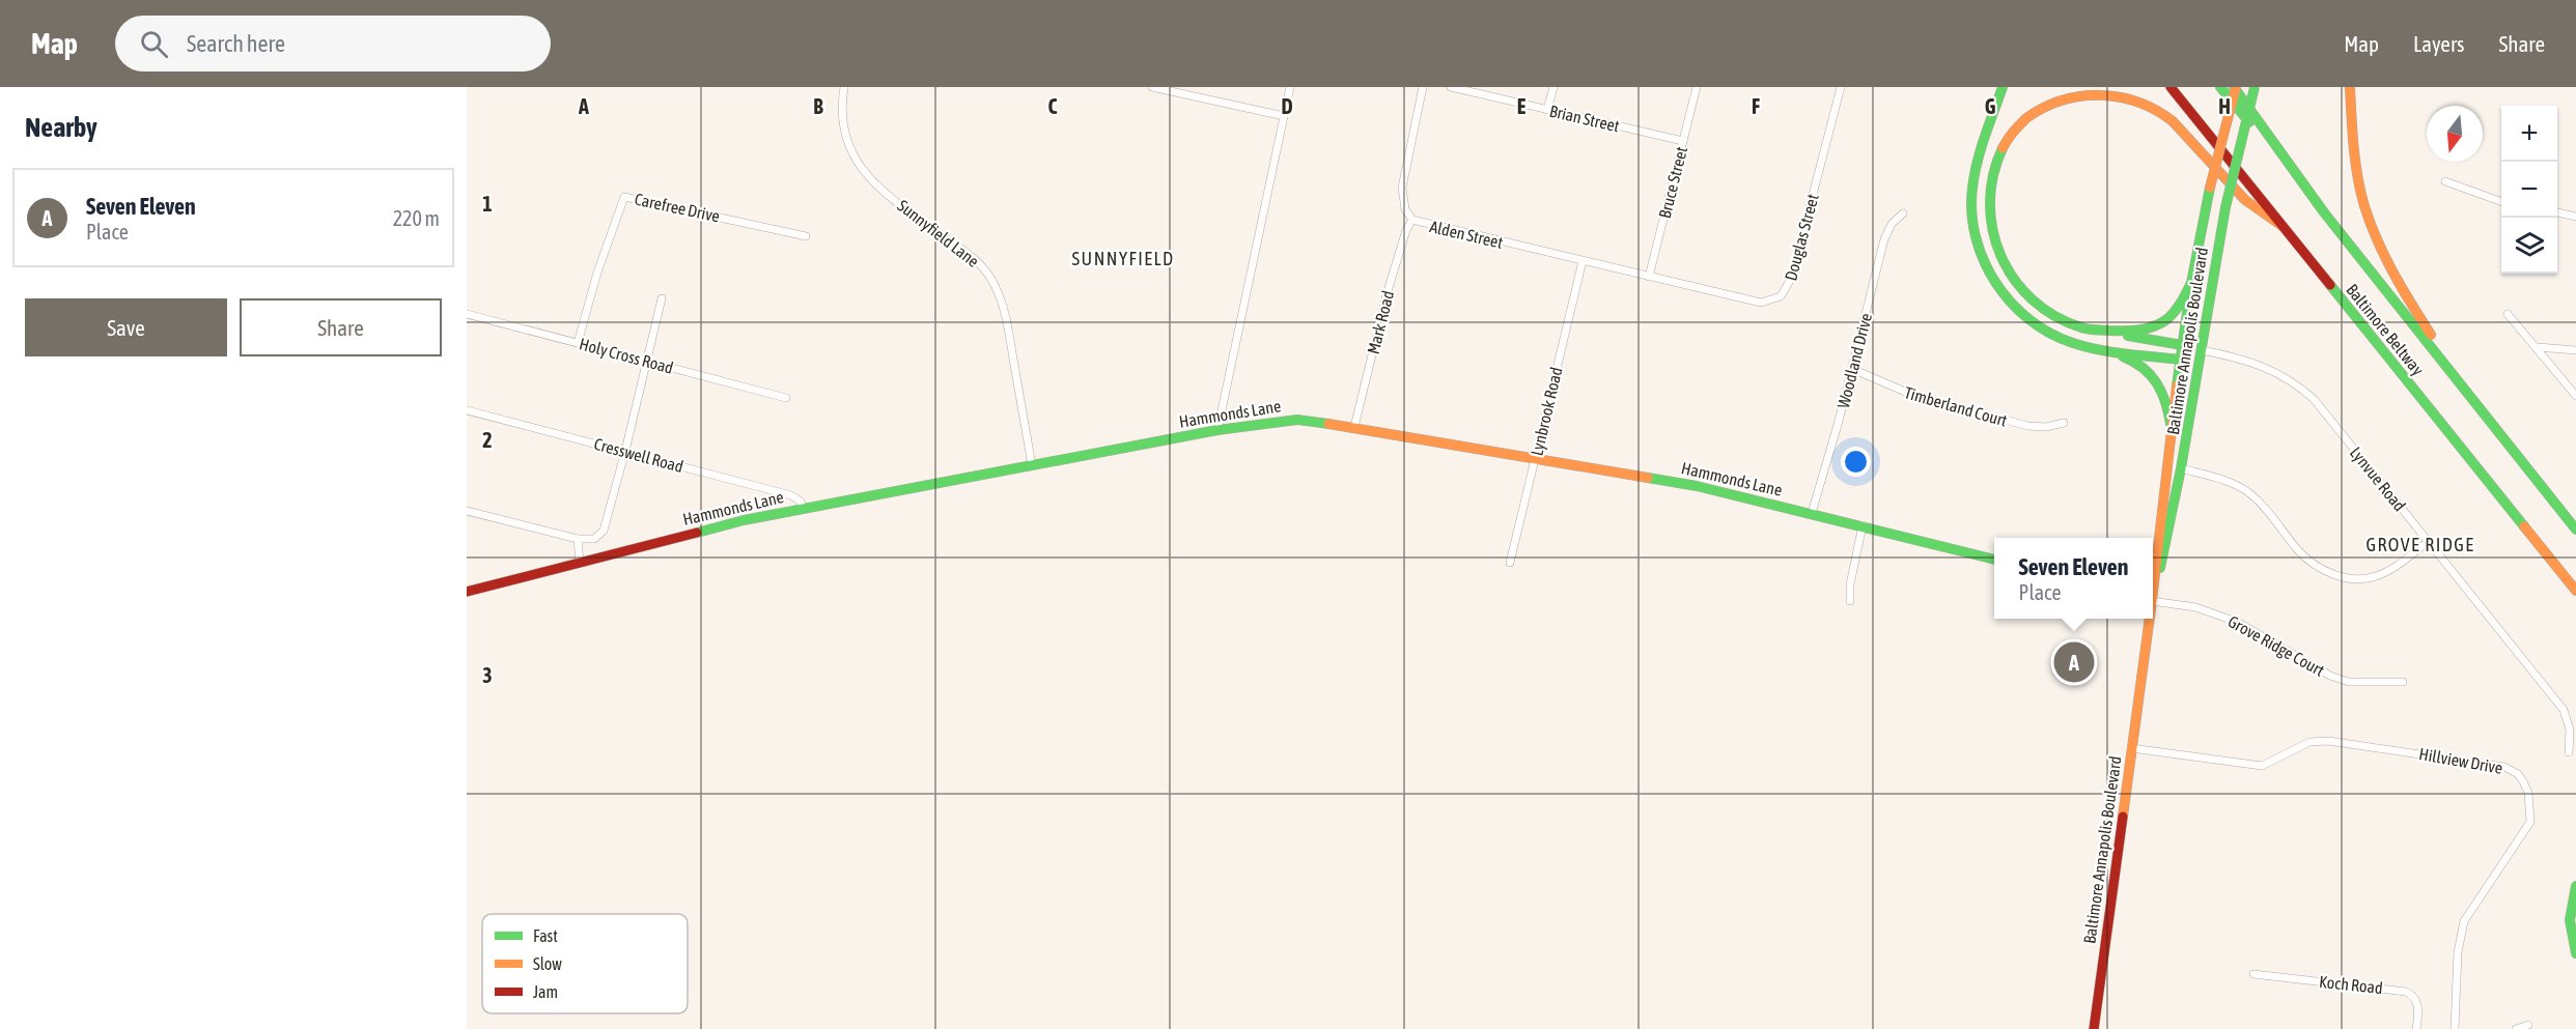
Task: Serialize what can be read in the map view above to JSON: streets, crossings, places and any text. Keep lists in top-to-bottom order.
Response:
{
  "streets": {
    "main road": ["Baltimore Beltway", "Baltimore Annapolis Boulevard", "Hammonds Lane"],
    "street": [
      "Brian Street",
      "Bruce Street",
      "Carefree Drive",
      "Sunnyfield Lane",
      "Alden Street",
      "Douglas Street",
      "Mark Road",
      "Holy Cross Road",
      "Woodland Drive",
      "Timberland Court",
      "Lynbrook Road",
      "Cresswell Road",
      "Lynvue Road",
      "Grove Ridge Court",
      "Hillview Drive",
      "Koch Road"
    ]
  },
  "crossings": [
    ["Brian Street", "Bruce Street"],
    ["Bruce Street", "Douglas Street"],
    ["Carefree Drive", "Holy Cross Road"],
    ["Sunnyfield Lane", "Hammonds Lane"],
    ["Alden Street", "Douglas Street"],
    ["Alden Street", "Mark Road"],
    ["Alden Street", "Lynbrook Road"],
    ["Douglas Street", "Lynbrook Road"],
    ["Mark Road", "Hammonds Lane"],
    ["Baltimore Beltway", "Baltimore Annapolis Boulevard"],
    ["Baltimore Annapolis Boulevard", "Lynvue Road"],
    ["Baltimore Annapolis Boulevard", "Hillview Drive"],
    ["Woodland Drive", "Timberland Court"],
    ["Woodland Drive", "Hammonds Lane"],
    ["Lynbrook Road", "Hammonds Lane"],
    ["Hammonds Lane", "Cresswell Road"]
  ],
  "districts": ["SUNNYFIELD", "GROVE RIDGE"],
  "legend": ["Fast", "Slow", "Jam"],
  "north": "bottom",
  "page": {
    "header": "Map",
    "search": "Search here",
    "nav": ["Map", "Layers", "Share"],
    "heading": "Nearby",
    "map_buttons": ["+", "−"],
    "list": [
      {
        "mark": "A",
        "name": "Seven Eleven",
        "note": "Place",
        "value": "220 m"
      }
    ],
    "buttons": ["Save", "Share"],
    "popup": ["Seven Eleven", "Place"],
    "pins": "A"
  },
  "grid": {
    "columns": [
      "A",
      "B",
      "C",
      "D",
      "E",
      "F",
      "G",
      "H"
    ],
    "rows": ["1", "2", "3"]
  }
}
